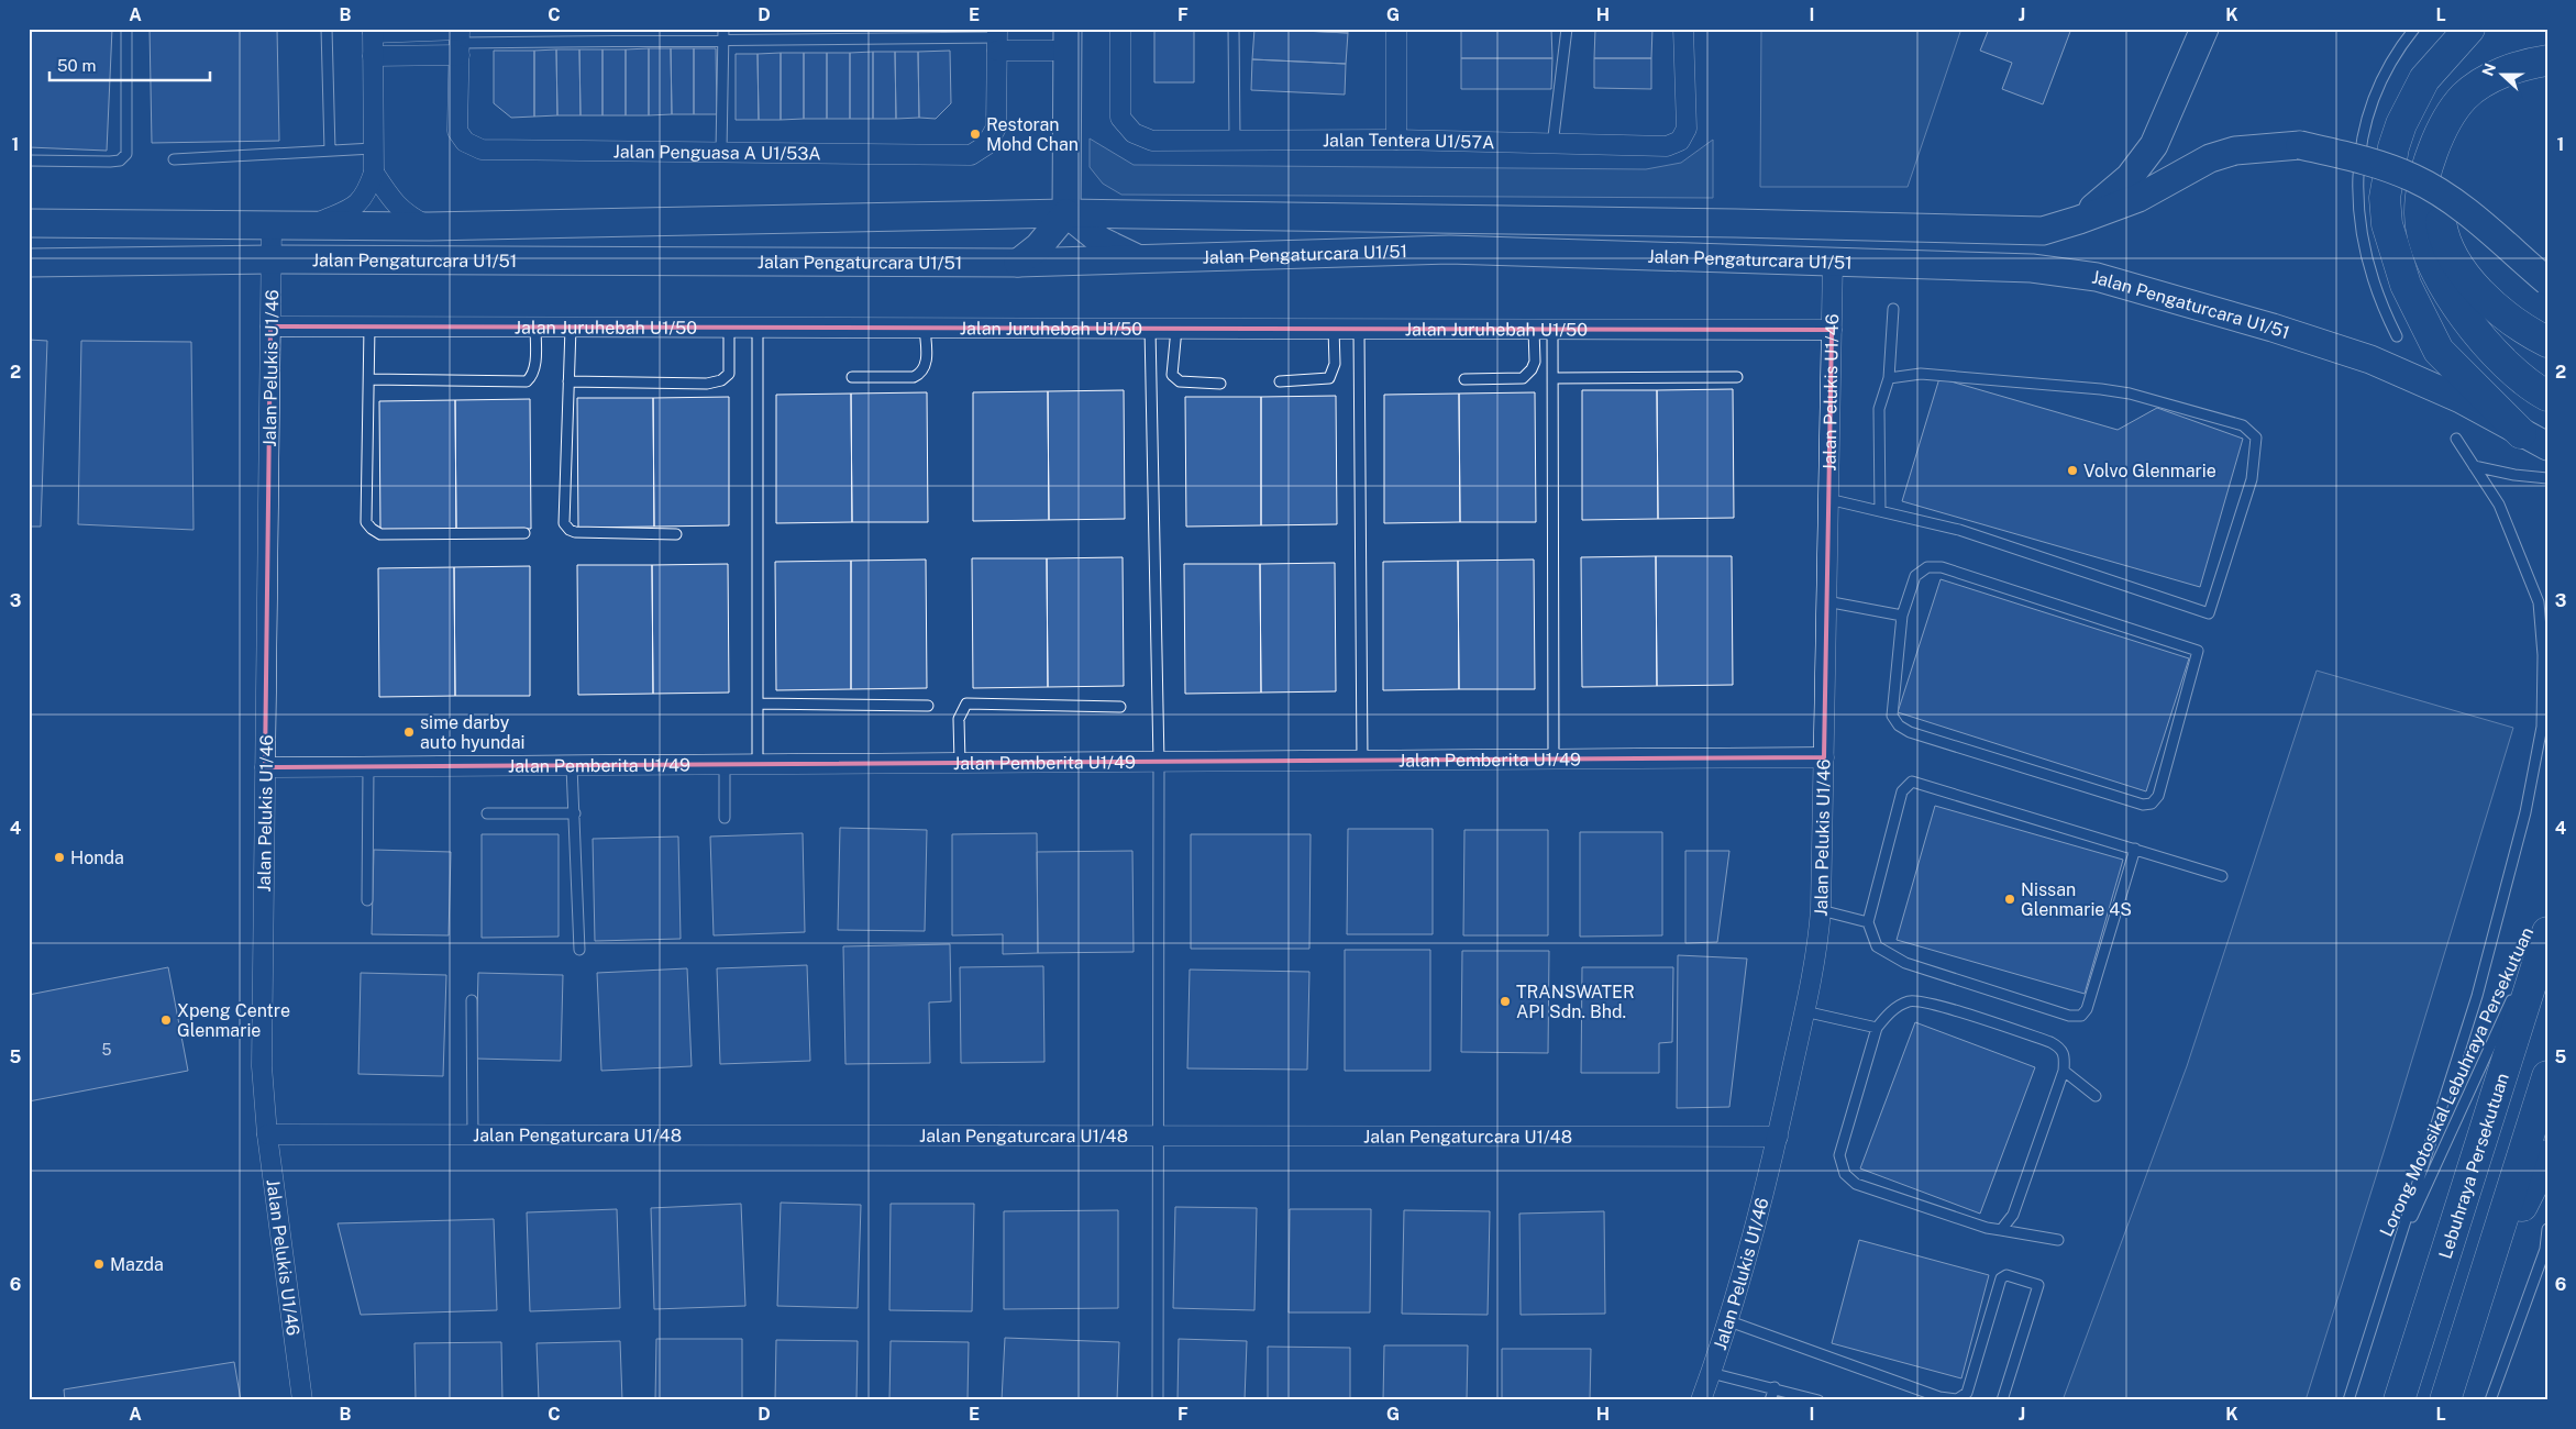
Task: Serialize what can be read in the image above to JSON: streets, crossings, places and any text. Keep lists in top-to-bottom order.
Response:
{
  "streets": {
    "highway": ["Lebuhraya Persekutuan"],
    "main road": ["Jalan Pengaturcara U1/51"],
    "street": [
      "Jalan Tentera U1/57A",
      "Jalan Penguasa A U1/53A",
      "Jalan Juruhebah U1/50",
      "Jalan Pelukis U1/46",
      "Jalan Pemberita U1/49",
      "Jalan Pengaturcara U1/48"
    ],
    "lane": ["Lorong Motosikal Lebuhraya Persekutuan"]
  },
  "crossings": [
    ["Jalan Pengaturcara U1/51", "Jalan Pelukis U1/46"],
    ["Jalan Juruhebah U1/50", "Jalan Pelukis U1/46"],
    ["Jalan Pelukis U1/46", "Jalan Pemberita U1/49"],
    ["Jalan Pelukis U1/46", "Jalan Pengaturcara U1/48"]
  ],
  "places": [
    "Restoran Mohd Chan",
    "Volvo Glenmarie",
    "sime darby auto hyundai",
    "Honda",
    "Nissan Glenmarie 4S",
    "TRANSWATER API Sdn. Bhd.",
    "Xpeng Centre Glenmarie",
    "Mazda"
  ],
  "house_numbers": ["5"],
  "scale_bar": "50 m",
  "north": "left",
  "grid": {
    "columns": [
      "A",
      "B",
      "C",
      "D",
      "E",
      "F",
      "G",
      "H",
      "I",
      "J",
      "K",
      "L"
    ],
    "rows": [
      "1",
      "2",
      "3",
      "4",
      "5",
      "6"
    ]
  }
}
